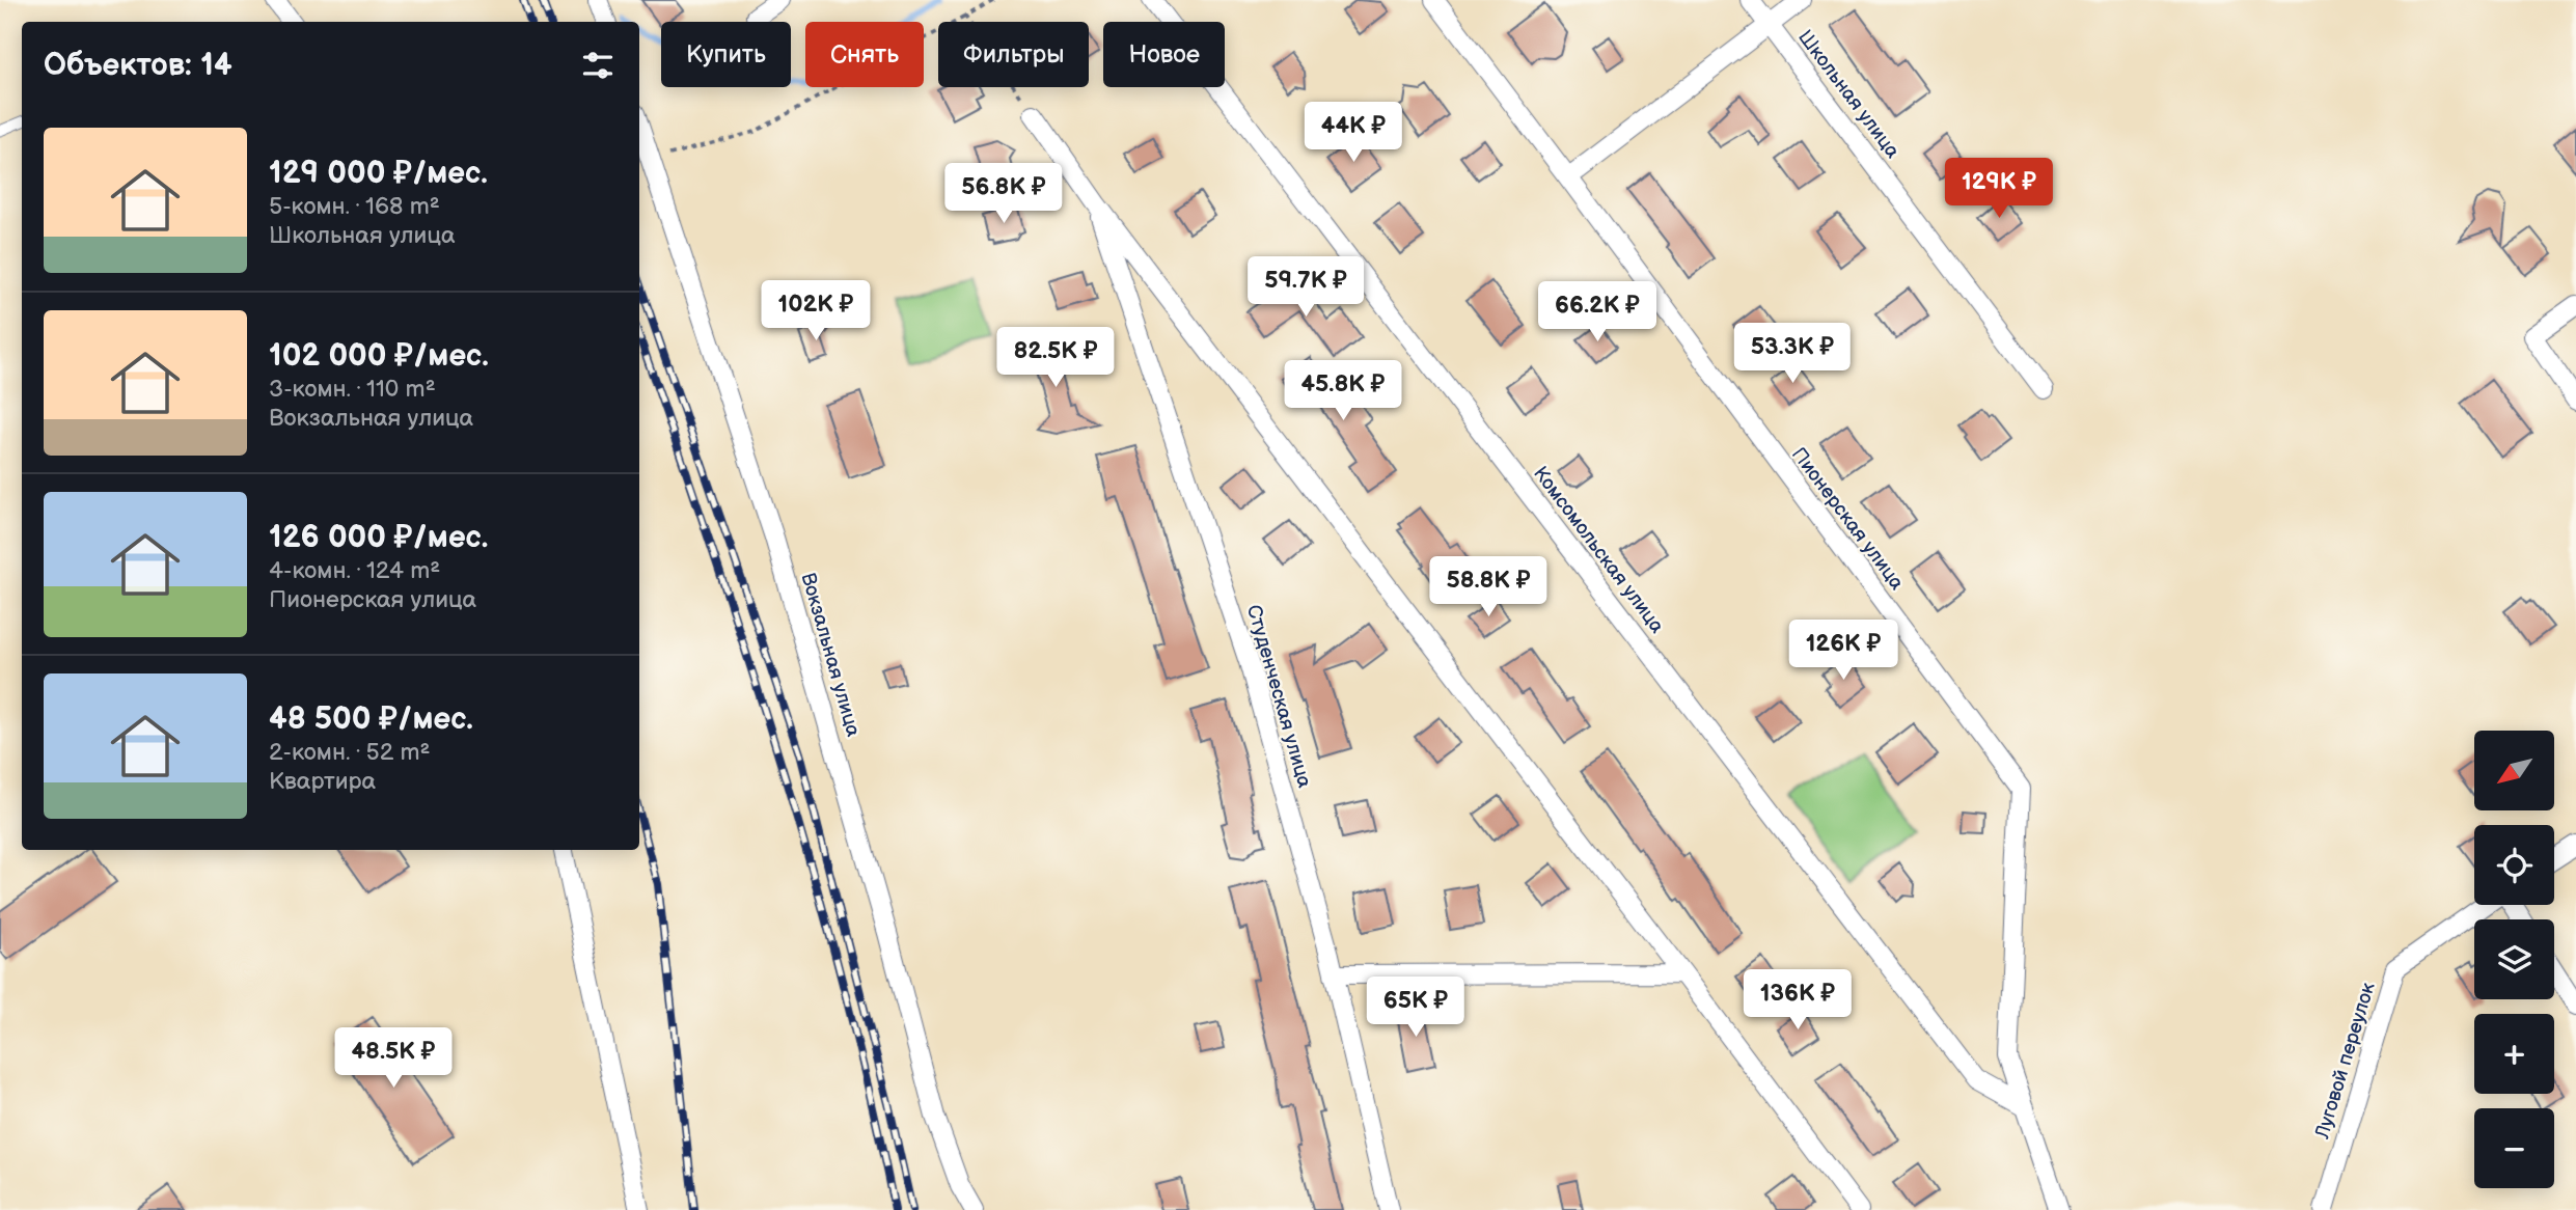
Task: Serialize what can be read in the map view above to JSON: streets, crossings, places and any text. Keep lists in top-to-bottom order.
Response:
{
  "streets": {
    "street": [
      "Школьная улица",
      "Пионерская улица",
      "Комсомольская улица",
      "Вокзальная улица",
      "Студенческая улица",
      "Луговой переулок"
    ]
  },
  "crossings": [
    ["Пионерская улица", "Комсомольская улица"]
  ],
  "north": "bottom left",
  "page": {
    "chip": [
      "Купить",
      "Снять",
      "Фильтры",
      "Новое"
    ],
    "heading": "Объектов: 14",
    "price": [
      "44K ₽",
      "129K ₽",
      "56.8K ₽",
      "59.7K ₽",
      "102K ₽",
      "66.2K ₽",
      "53.3K ₽",
      "82.5K ₽",
      "45.8K ₽",
      "58.8K ₽",
      "126K ₽",
      "136K ₽",
      "65K ₽",
      "48.5K ₽"
    ],
    "list": [
      {
        "name": "129 000 ₽/мес.",
        "note": "5-комн. · 168 m² · Школьная улица"
      },
      {
        "name": "102 000 ₽/мес.",
        "note": "3-комн. · 110 m² · Вокзальная улица"
      },
      {
        "name": "126 000 ₽/мес.",
        "note": "4-комн. · 124 m² · Пионерская улица"
      },
      {
        "name": "48 500 ₽/мес.",
        "note": "2-комн. · 52 m² · Квартира"
      }
    ],
    "map_buttons": ["+", "−"]
  }
}
